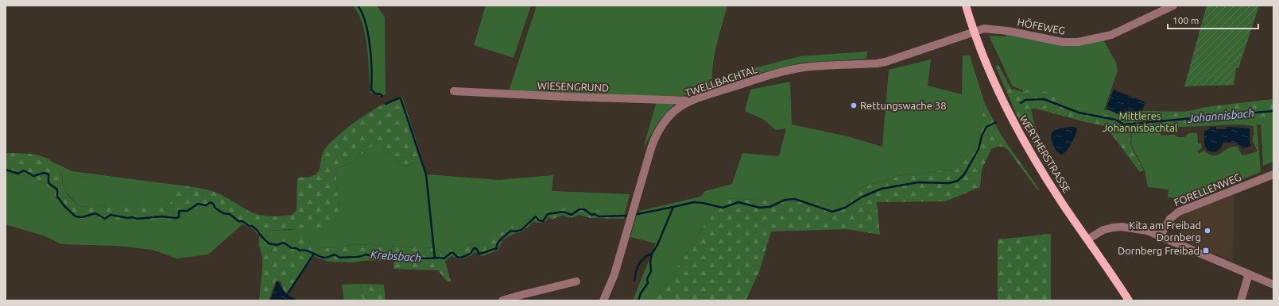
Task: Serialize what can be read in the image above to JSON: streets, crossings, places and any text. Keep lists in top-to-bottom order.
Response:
{
  "streets": {
    "main road": ["WERTHERSTRASSE"],
    "street": [
      "HÖFEWEG",
      "TWELLBACHTAL",
      "WIESENGRUND",
      "FORELLENWEG"
    ]
  },
  "crossings": [
    ["HÖFEWEG", "TWELLBACHTAL"],
    ["HÖFEWEG", "WERTHERSTRASSE"],
    ["TWELLBACHTAL", "WIESENGRUND"],
    ["TWELLBACHTAL", "WERTHERSTRASSE"]
  ],
  "water": ["Johannisbach", "Krebsbach"],
  "parks": ["Mittleres Johannisbachtal"],
  "places": {
    "other": ["Rettungswache 38", "Kita am Freibad Dornberg"],
    "transit": ["Dornberg Freibad"]
  },
  "scale_bar": "100 m"
}
